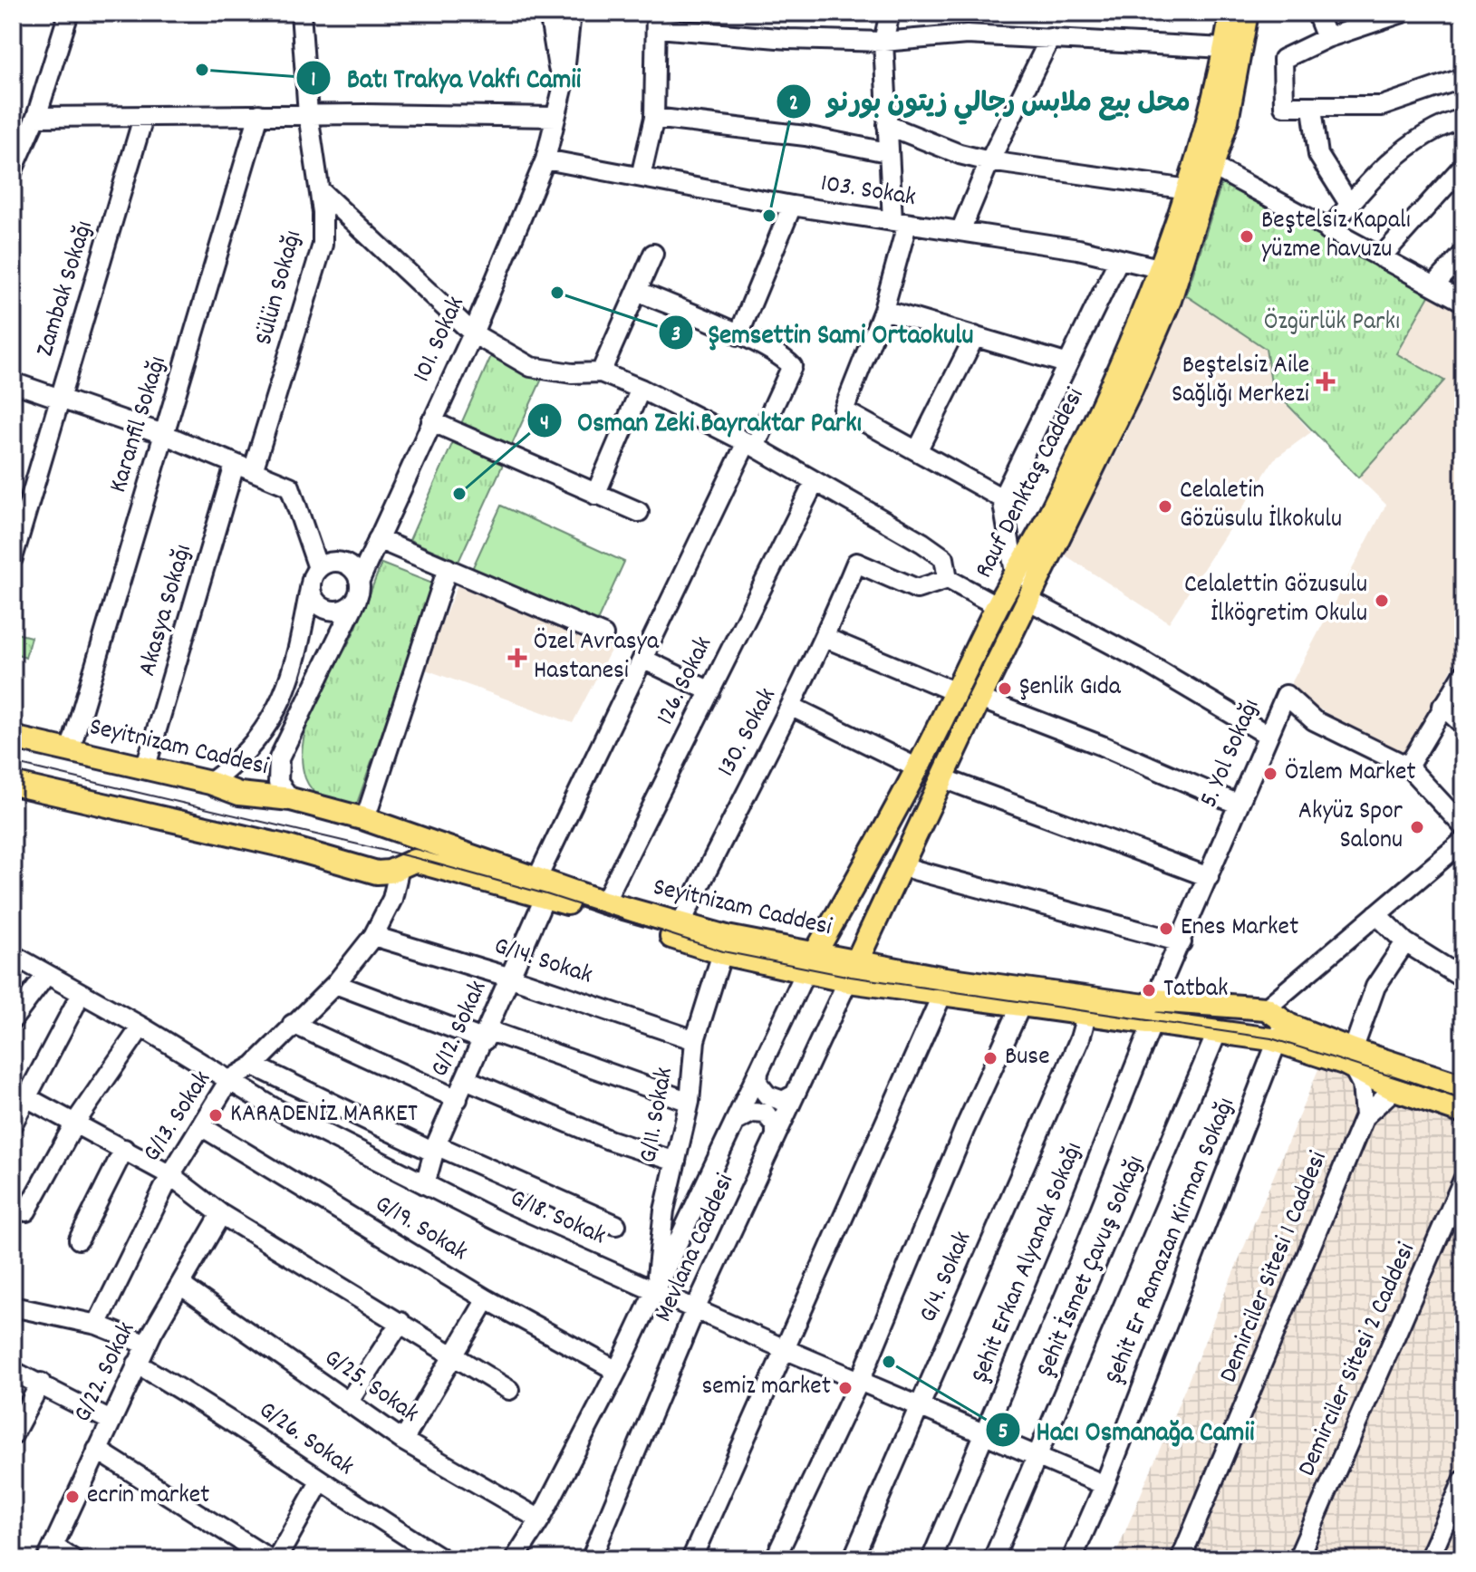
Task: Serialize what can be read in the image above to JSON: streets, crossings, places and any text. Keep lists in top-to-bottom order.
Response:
{
  "streets": {
    "main road": ["Rauf Denktaş Caddesi", "Seyitnizam Caddesi"],
    "street": [
      "103. Sokak",
      "Sülün Sokağı",
      "Zambak Sokağı",
      "101. Sokak",
      "Karanfil Sokağı",
      "Akasya Sokağı",
      "126. Sokak",
      "130. Sokak",
      "5. Yol Sokağı",
      "G/14. Sokak",
      "G/12. Sokak",
      "G/11. Sokak",
      "G/13. Sokak",
      "G/18. Sokak",
      "G/19. Sokak",
      "Şehit Er Ramazan Kirman Sokağı",
      "Mevlana Caddesi",
      "Şehit Erkan Alyanak Sokağı",
      "Şehit İsmet Çavuş Sokağı",
      "Demirciler Sitesi 1 Caddesi",
      "G/4. Sokak",
      "Demirciler Sitesi 2 Caddesi",
      "G/22. Sokak",
      "G/25. Sokak",
      "G/26. Sokak"
    ]
  },
  "crossings": [
    ["103. Sokak", "101. Sokak"],
    ["103. Sokak", "Rauf Denktaş Caddesi"],
    ["Sülün Sokağı", "Akasya Sokağı"],
    ["Karanfil Sokağı", "Seyitnizam Caddesi"],
    ["Rauf Denktaş Caddesi", "Seyitnizam Caddesi"],
    ["Rauf Denktaş Caddesi", "Mevlana Caddesi"],
    ["Akasya Sokağı", "Seyitnizam Caddesi"],
    ["126. Sokak", "Seyitnizam Caddesi"],
    ["130. Sokak", "Seyitnizam Caddesi"],
    ["Seyitnizam Caddesi", "5. Yol Sokağı"],
    ["Seyitnizam Caddesi", "G/12. Sokak"],
    ["Seyitnizam Caddesi", "G/11. Sokak"],
    ["Seyitnizam Caddesi", "G/13. Sokak"],
    ["Seyitnizam Caddesi", "Şehit Er Ramazan Kirman Sokağı"],
    ["Seyitnizam Caddesi", "Mevlana Caddesi"],
    ["Seyitnizam Caddesi", "Şehit Erkan Alyanak Sokağı"],
    ["Seyitnizam Caddesi", "Şehit İsmet Çavuş Sokağı"],
    ["Seyitnizam Caddesi", "Demirciler Sitesi 1 Caddesi"],
    ["Seyitnizam Caddesi", "G/4. Sokak"],
    ["G/14. Sokak", "G/12. Sokak"],
    ["G/14. Sokak", "G/11. Sokak"],
    ["G/14. Sokak", "G/13. Sokak"],
    ["G/12. Sokak", "G/18. Sokak"],
    ["G/11. Sokak", "G/18. Sokak"],
    ["G/11. Sokak", "Mevlana Caddesi"],
    ["G/13. Sokak", "G/18. Sokak"],
    ["G/13. Sokak", "G/19. Sokak"],
    ["G/18. Sokak", "Şehit Er Ramazan Kirman Sokağı"],
    ["G/18. Sokak", "Mevlana Caddesi"],
    ["G/18. Sokak", "Şehit Erkan Alyanak Sokağı"],
    ["G/18. Sokak", "Şehit İsmet Çavuş Sokağı"],
    ["G/18. Sokak", "G/4. Sokak"],
    ["G/19. Sokak", "Mevlana Caddesi"],
    ["Mevlana Caddesi", "G/25. Sokak"],
    ["G/22. Sokak", "G/25. Sokak"],
    ["G/22. Sokak", "G/26. Sokak"]
  ],
  "parks": ["Özgürlük Parkı"],
  "places": {
    "other": [
      "Batı Trakya Vakfı Camii",
      "محل بيع ملابس رجالي زيتون بورنو",
      "Beştelsiz Kapalı yüzme havuzu",
      "Şemsettin Sami Ortaokulu",
      "Osman Zeki Bayraktar Parkı",
      "Celaletin Gözüsulu İlkokulu",
      "Celalettin Gözusulu İlkögretim Okulu",
      "Şenlik Gıda",
      "Özlem Market",
      "Akyüz Spor Salonu",
      "Enes Market",
      "Tatbak",
      "Buse",
      "KARADENİZ MARKET",
      "Hacı Osmanağa Camii",
      "semiz market",
      "ecrin market"
    ],
    "health": ["Beştelsiz Aile Sağlığı Merkezi", "Özel Avrasya Hastanesi"]
  }
}
